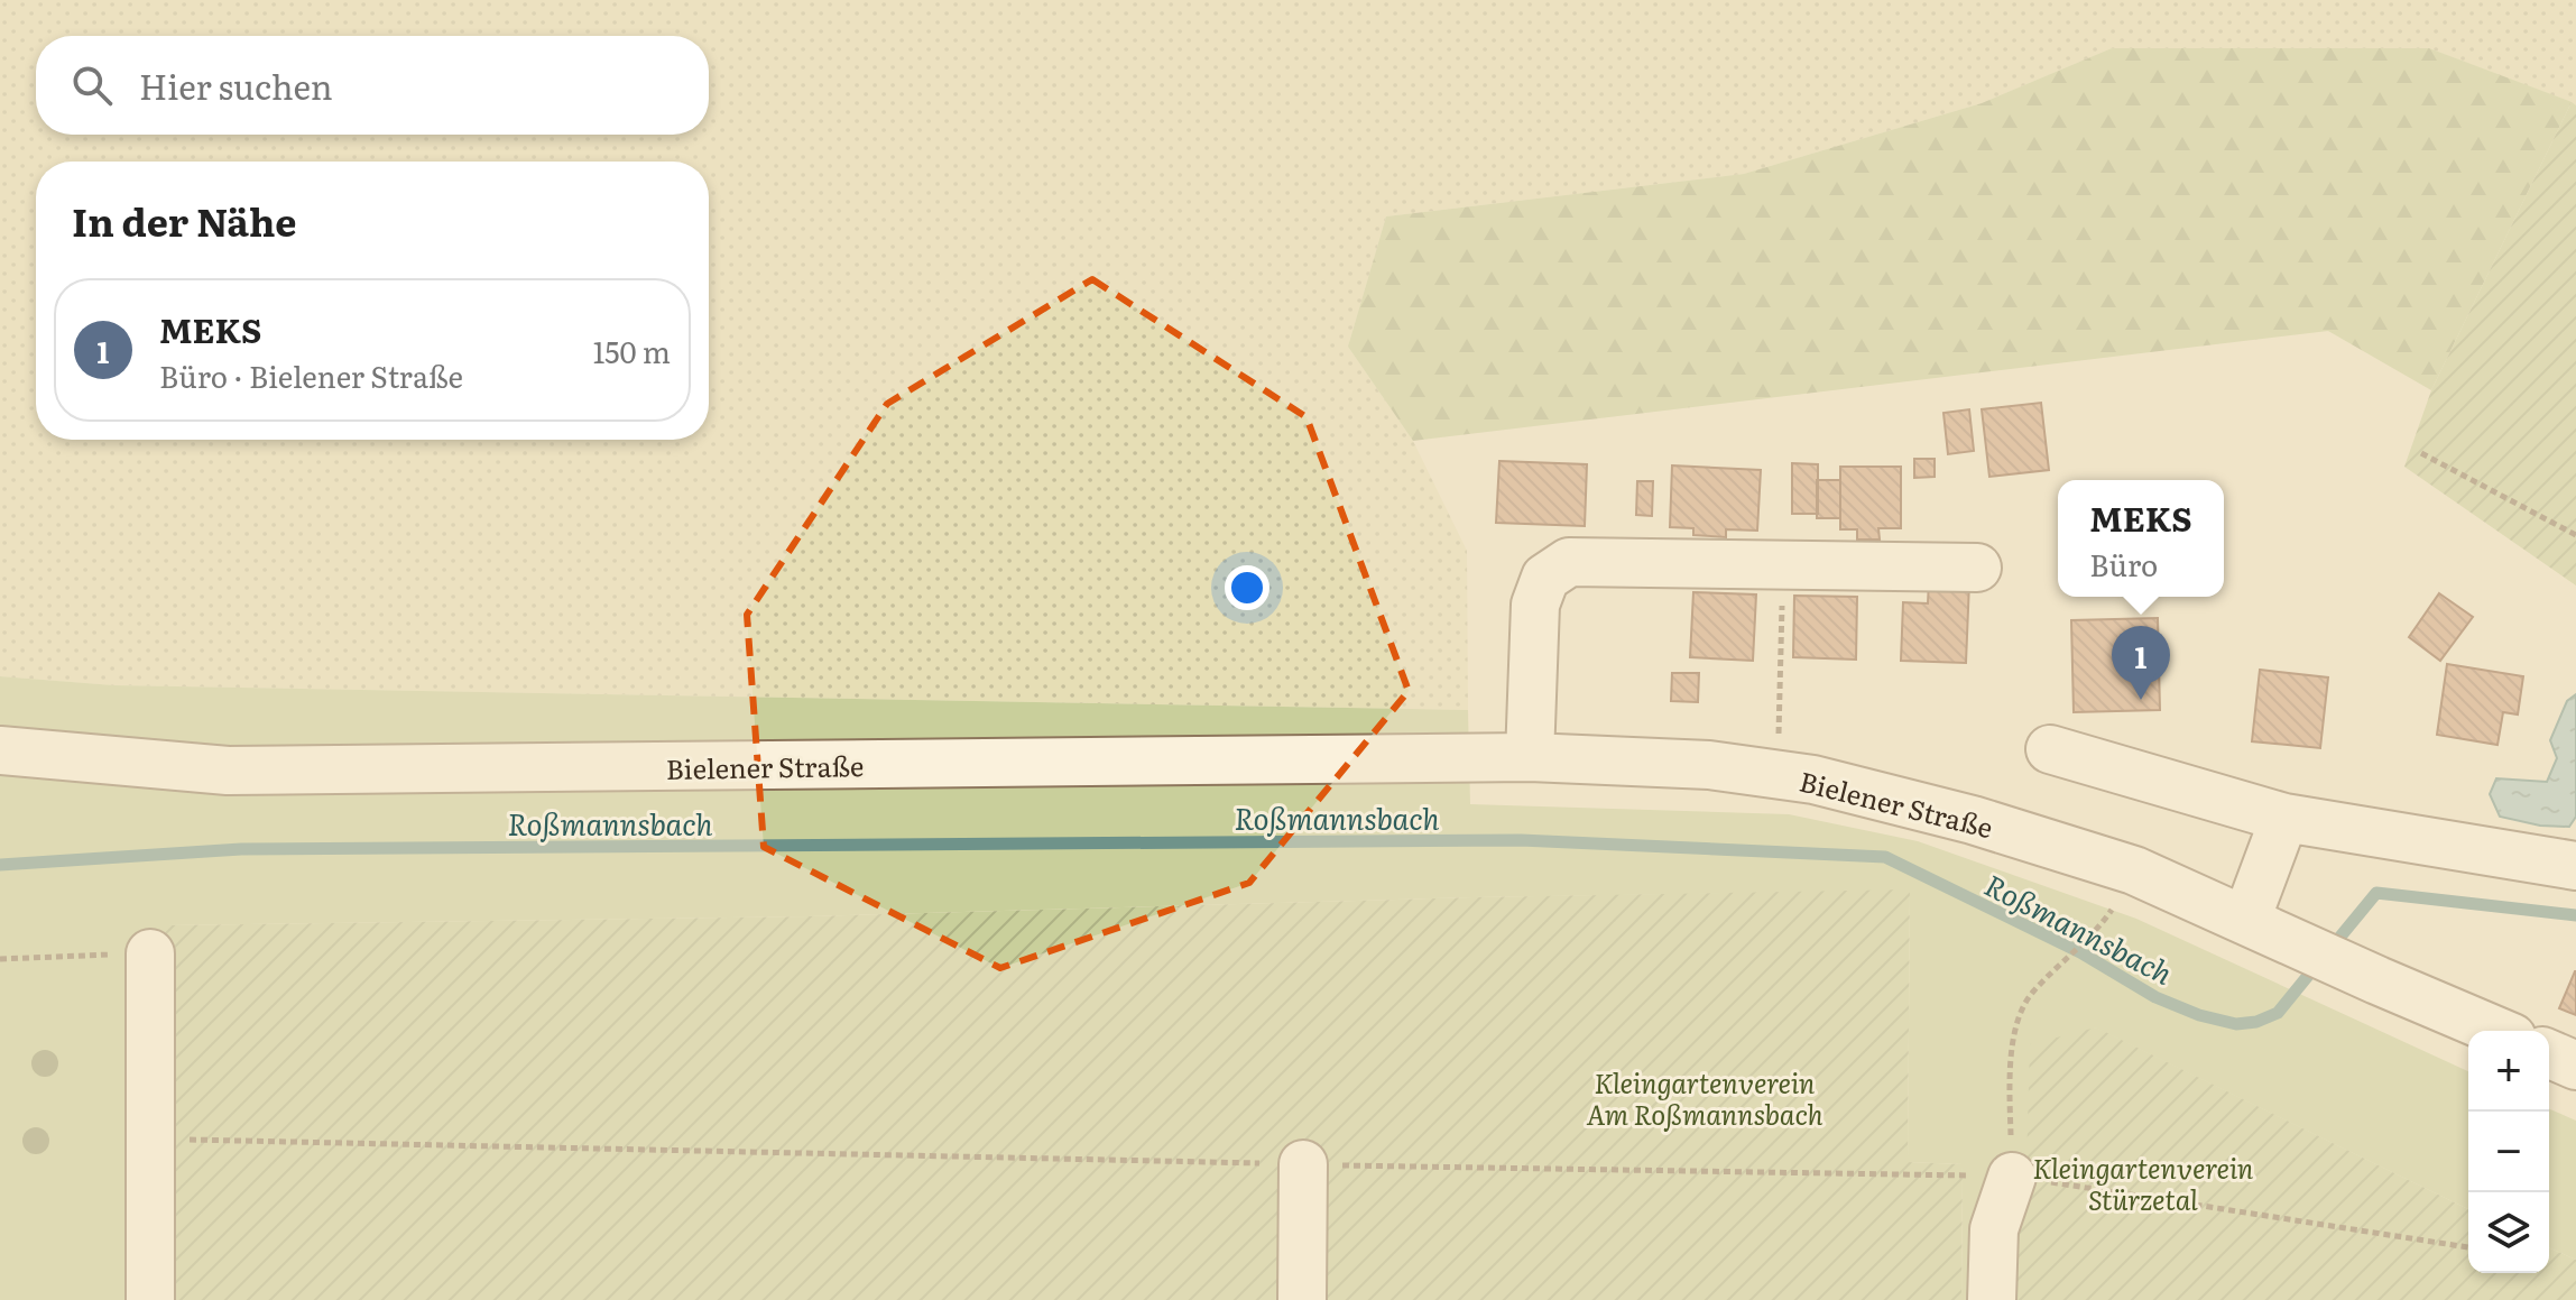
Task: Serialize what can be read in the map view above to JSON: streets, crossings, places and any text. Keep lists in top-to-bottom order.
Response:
{
  "streets": {
    "street": ["Bielener Straße"]
  },
  "water": ["Roßmannsbach"],
  "parks": ["Kleingartenverein Am Roßmannsbach", "Kleingartenverein Stürzetal"],
  "page": {
    "search": "Hier suchen",
    "heading": "In der Nähe",
    "list": [
      {
        "mark": "1",
        "name": "MEKS",
        "note": "Büro · Bielener Straße",
        "value": "150 m"
      }
    ],
    "popup": ["MEKS", "Büro"],
    "pins": "1",
    "map_buttons": ["+", "−"]
  }
}
